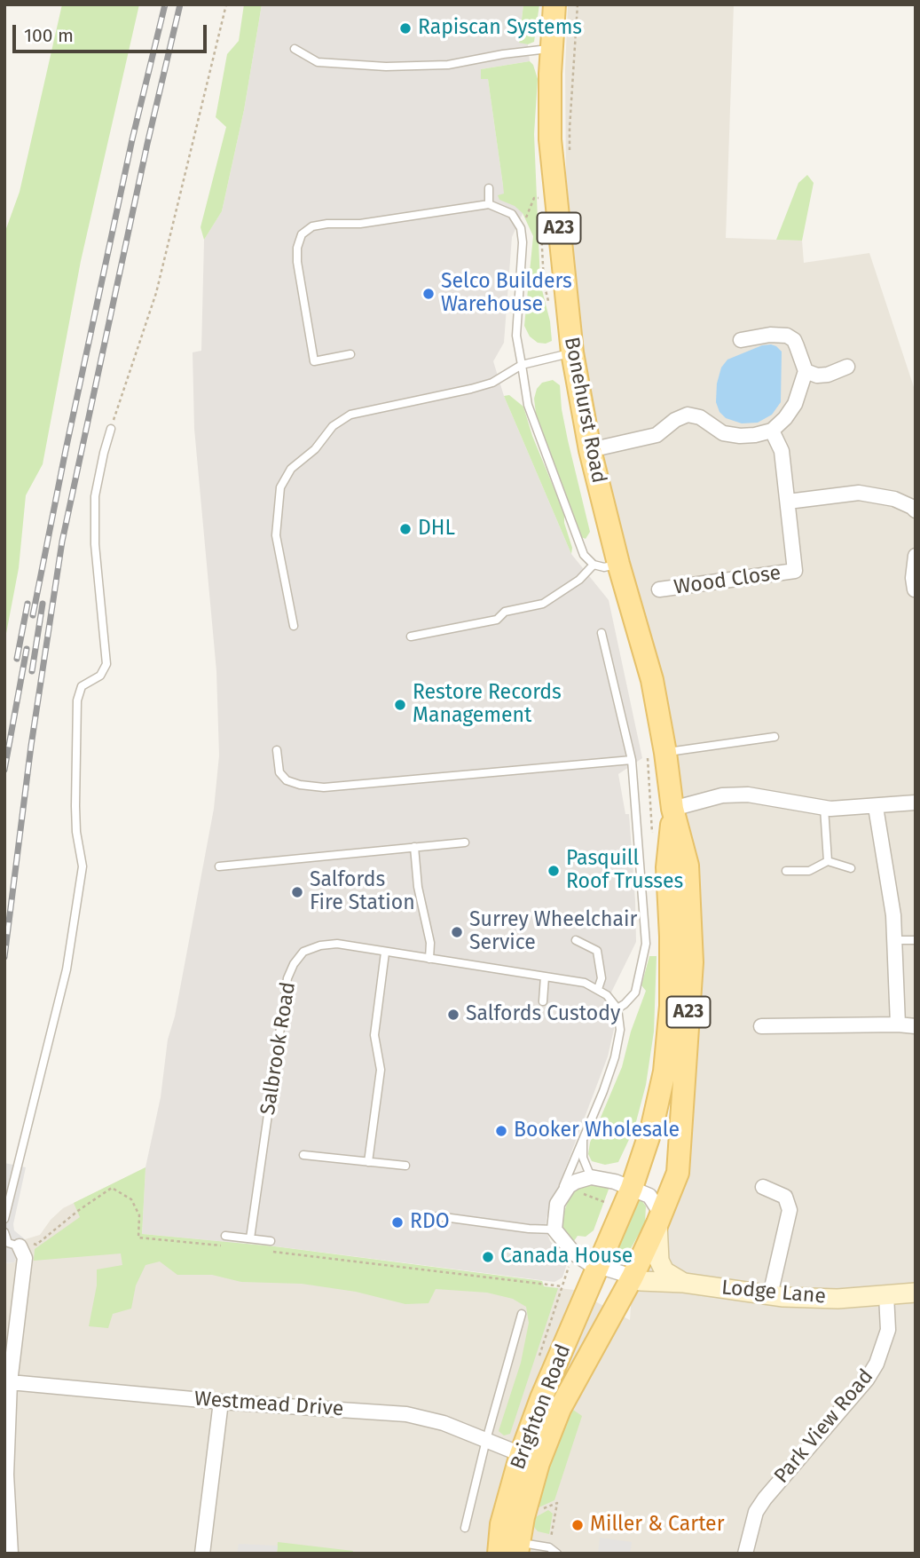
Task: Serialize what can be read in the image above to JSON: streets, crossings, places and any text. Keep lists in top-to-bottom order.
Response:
{
  "streets": {
    "main road": ["A23", "Bonehurst Road", "Brighton Road"],
    "street": [
      "Wood Close",
      "Lodge Lane",
      "Westmead Drive",
      "Park View Road"
    ],
    "lane": ["Salbrook Road"]
  },
  "crossings": [
    ["Bonehurst Road", "Lodge Lane"],
    ["Bonehurst Road", "Brighton Road"],
    ["Lodge Lane", "Brighton Road"],
    ["Lodge Lane", "Park View Road"],
    ["Westmead Drive", "Brighton Road"]
  ],
  "places": [
    "Rapiscan Systems",
    "Selco Builders Warehouse",
    "DHL",
    "Restore Records Management",
    "Pasquill Roof Trusses",
    "Salfords Fire Station",
    "Surrey Wheelchair Service",
    "Salfords Custody",
    "Booker Wholesale",
    "RDO",
    "Canada House",
    "Miller & Carter"
  ],
  "scale_bar": "100 m"
}
